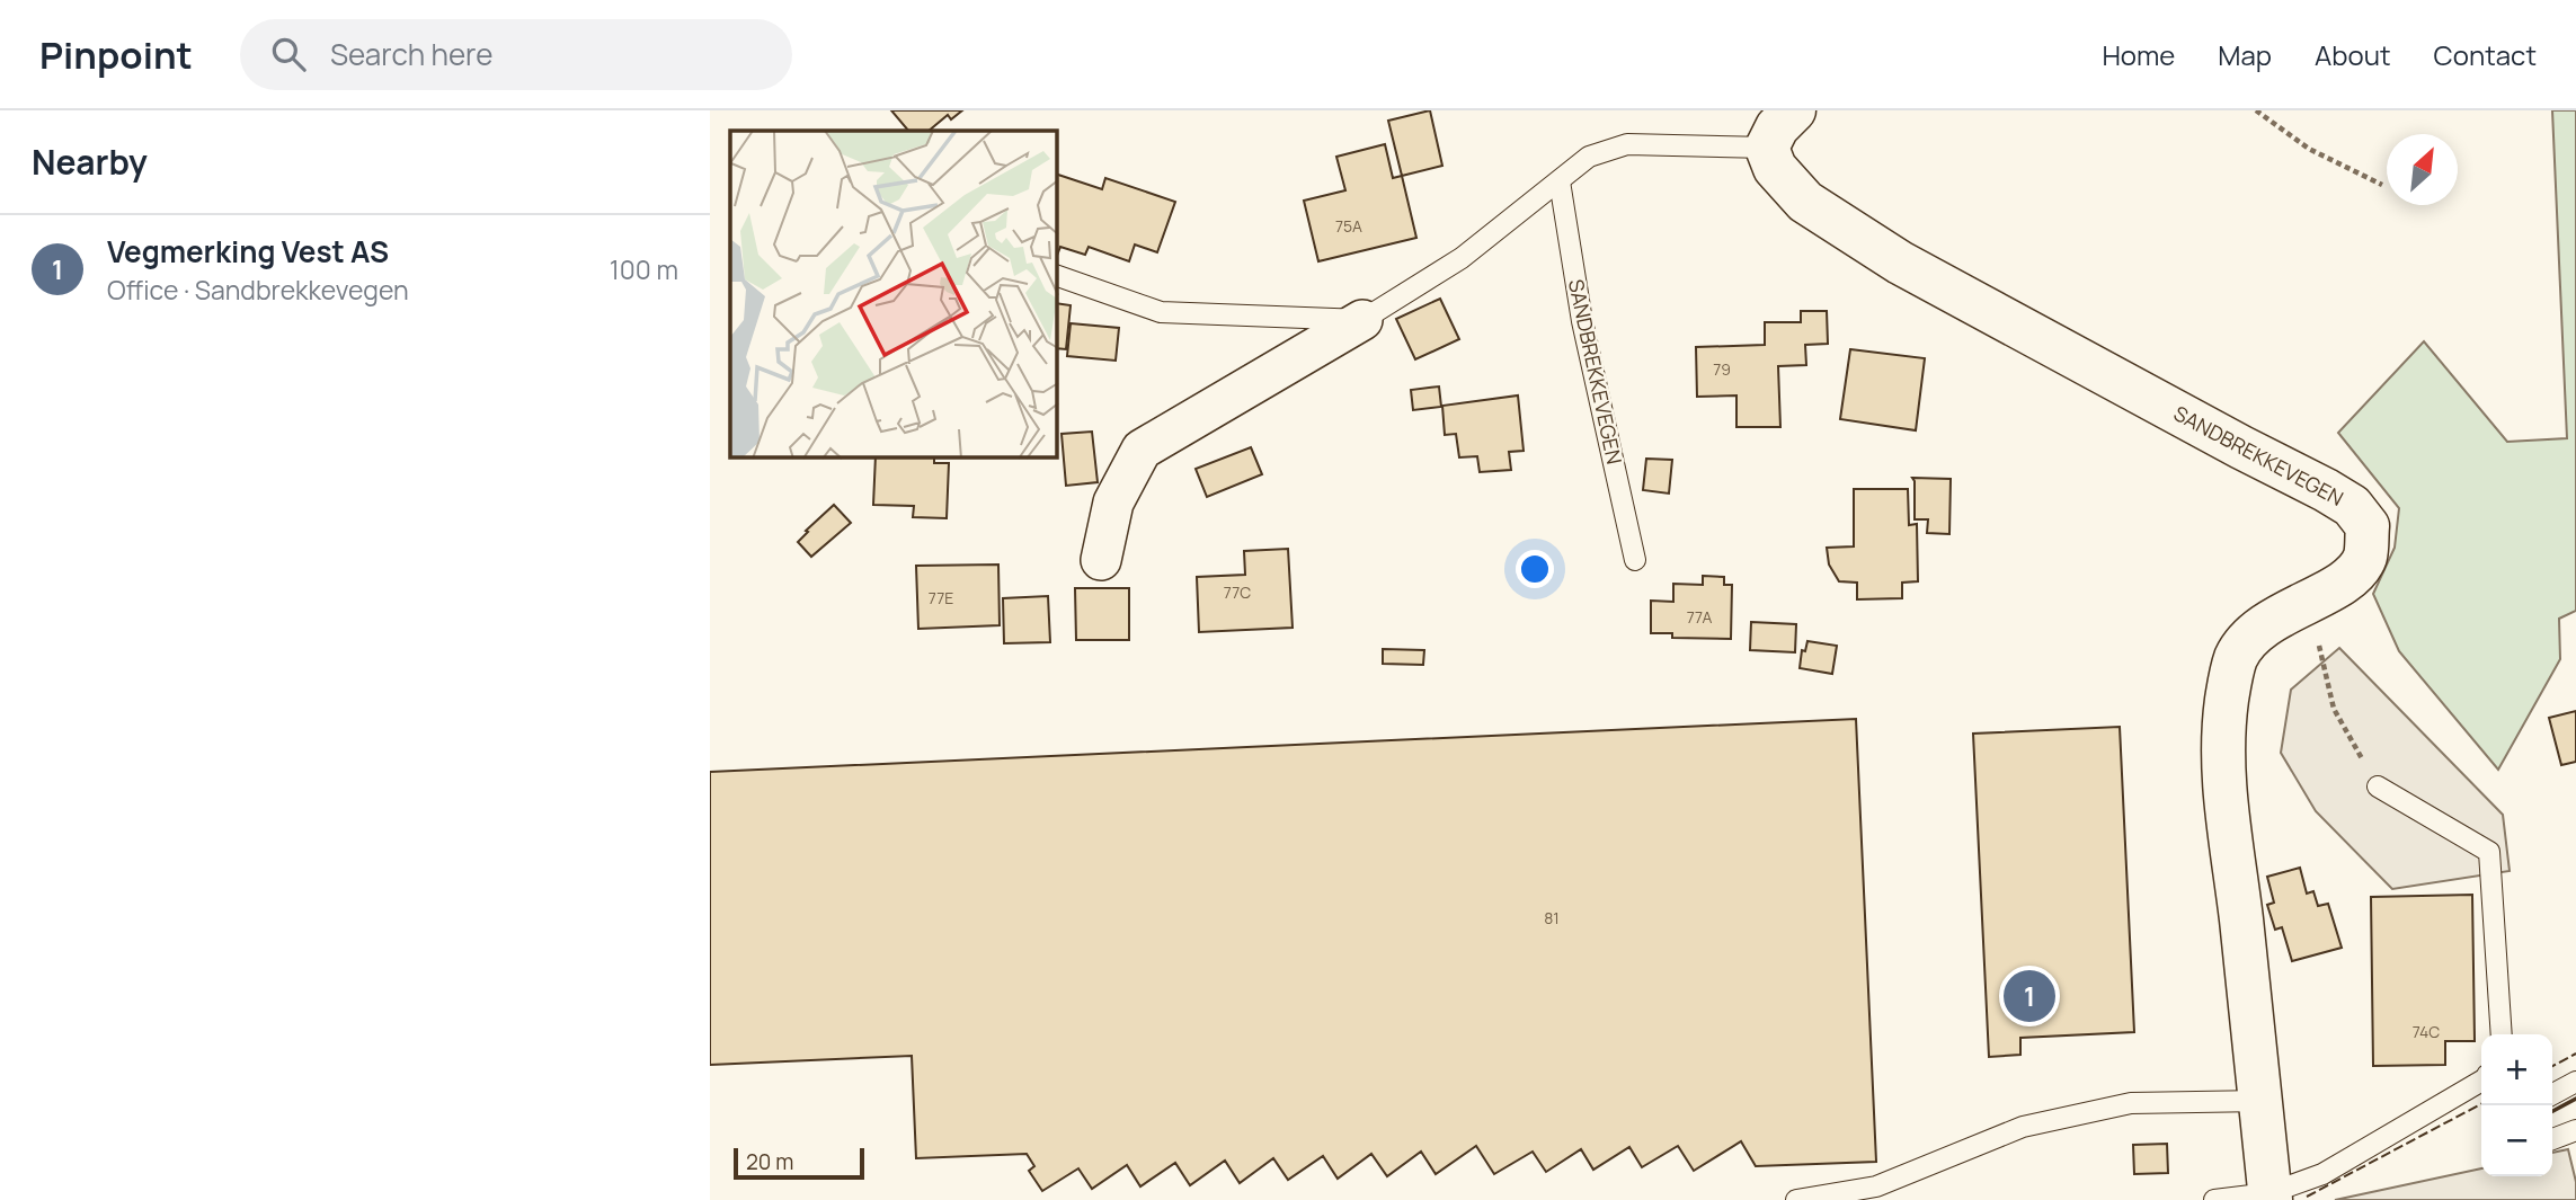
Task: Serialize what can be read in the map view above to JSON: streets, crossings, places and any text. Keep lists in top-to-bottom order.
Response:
{
  "streets": {
    "street": ["SANDBREKKEVEGEN"]
  },
  "house_numbers": [
    "75A",
    "79",
    "77C",
    "77E",
    "77A",
    "81",
    "74C"
  ],
  "scale_bar": "20 m",
  "north": "top right",
  "page": {
    "header": "Pinpoint",
    "search": "Search here",
    "nav": [
      "Home",
      "Map",
      "About",
      "Contact"
    ],
    "heading": "Nearby",
    "list": [
      {
        "mark": "1",
        "name": "Vegmerking Vest AS",
        "note": "Office · Sandbrekkevegen",
        "value": "100 m"
      }
    ],
    "pins": "1",
    "map_buttons": ["+", "−"],
    "scale": "20 m"
  }
}
